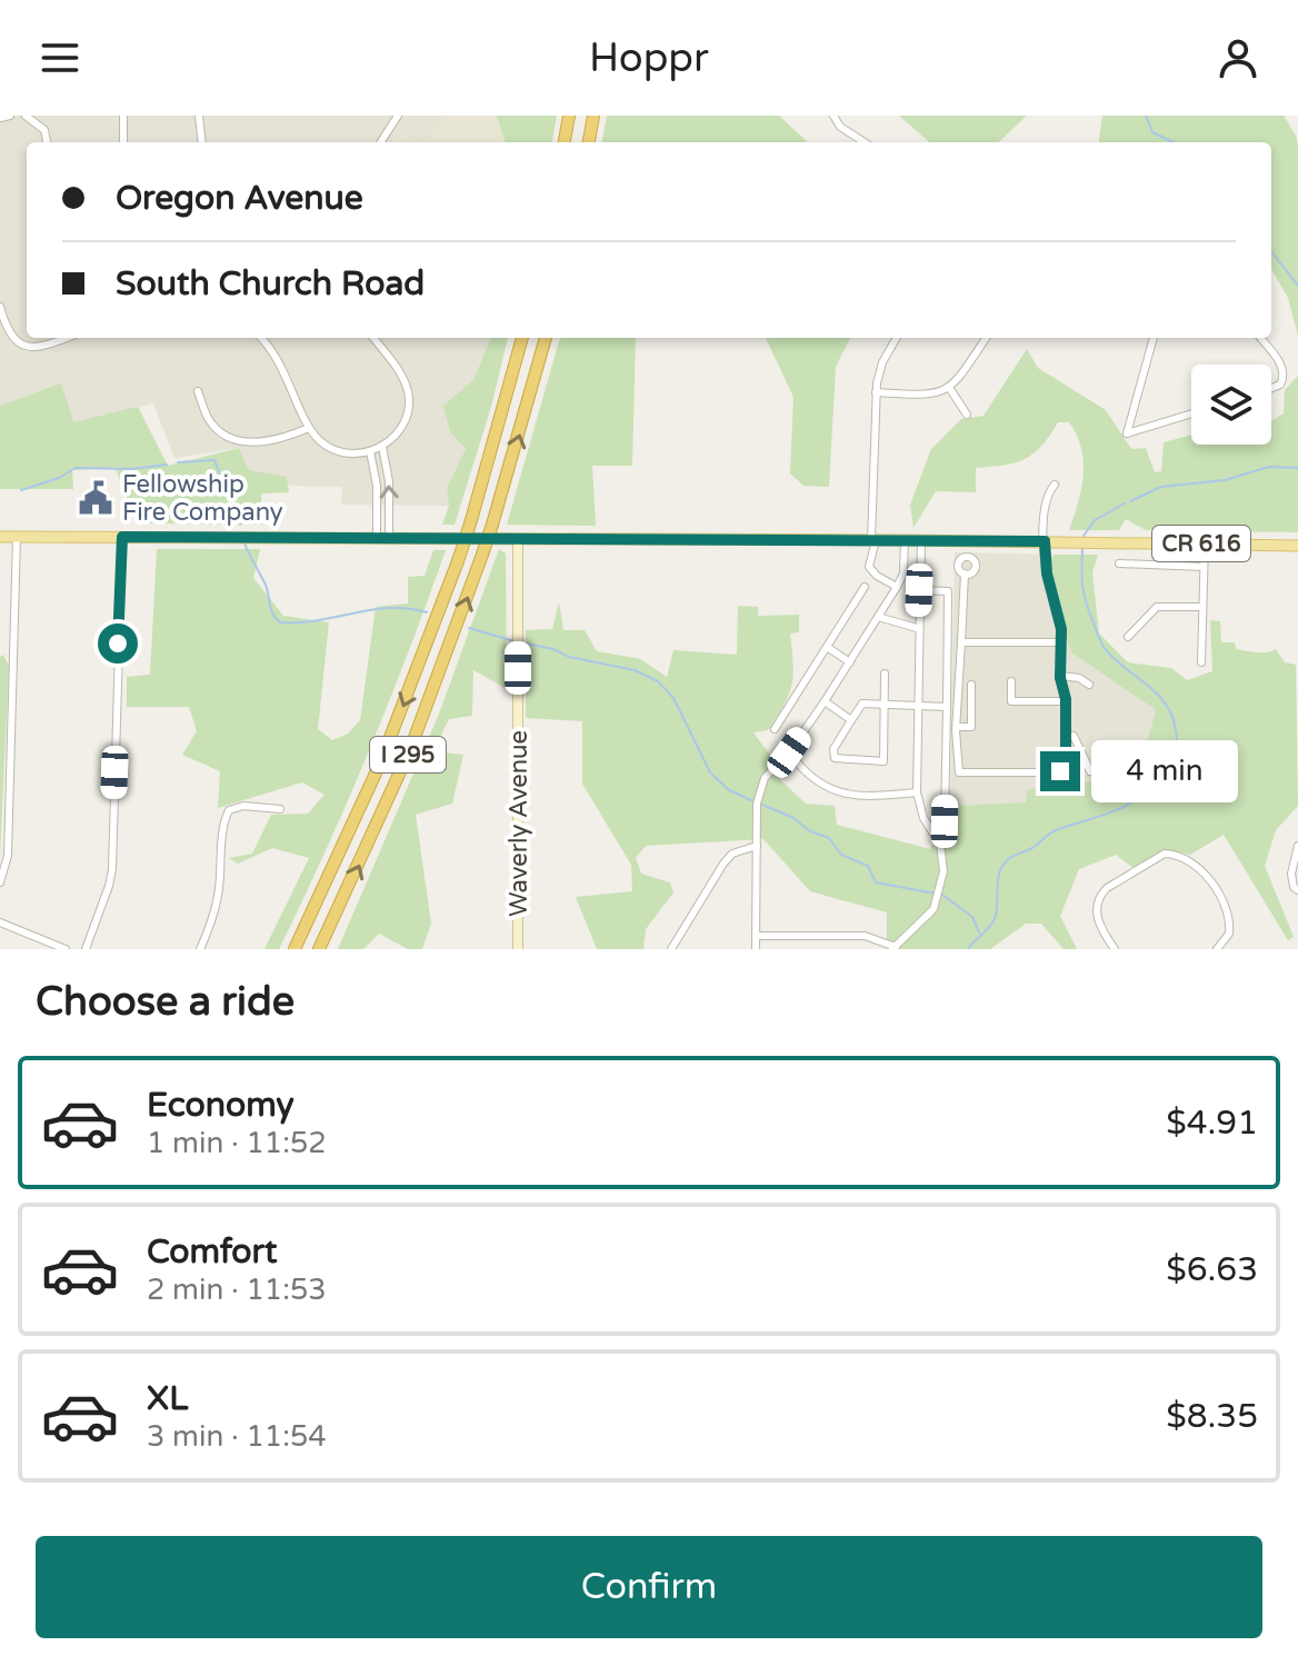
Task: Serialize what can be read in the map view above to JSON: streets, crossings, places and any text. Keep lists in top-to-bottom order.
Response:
{
  "streets": {
    "highway": ["I 295"],
    "main road": ["CR 616"],
    "street": ["Waverly Avenue"]
  },
  "crossings": [
    ["CR 616", "Waverly Avenue"]
  ],
  "places": {
    "public building": ["Fellowship Fire Company"]
  },
  "page": {
    "header": "Hoppr",
    "banner": ["Oregon Avenue", "South Church Road"],
    "bubble": "4 min",
    "heading": "Choose a ride",
    "list": [
      {
        "name": "Economy",
        "note": "1 min · 11:52",
        "value": "$4.91"
      },
      {
        "name": "Comfort",
        "note": "2 min · 11:53",
        "value": "$6.63"
      },
      {
        "name": "XL",
        "note": "3 min · 11:54",
        "value": "$8.35"
      }
    ],
    "buttons": "Confirm"
  }
}
